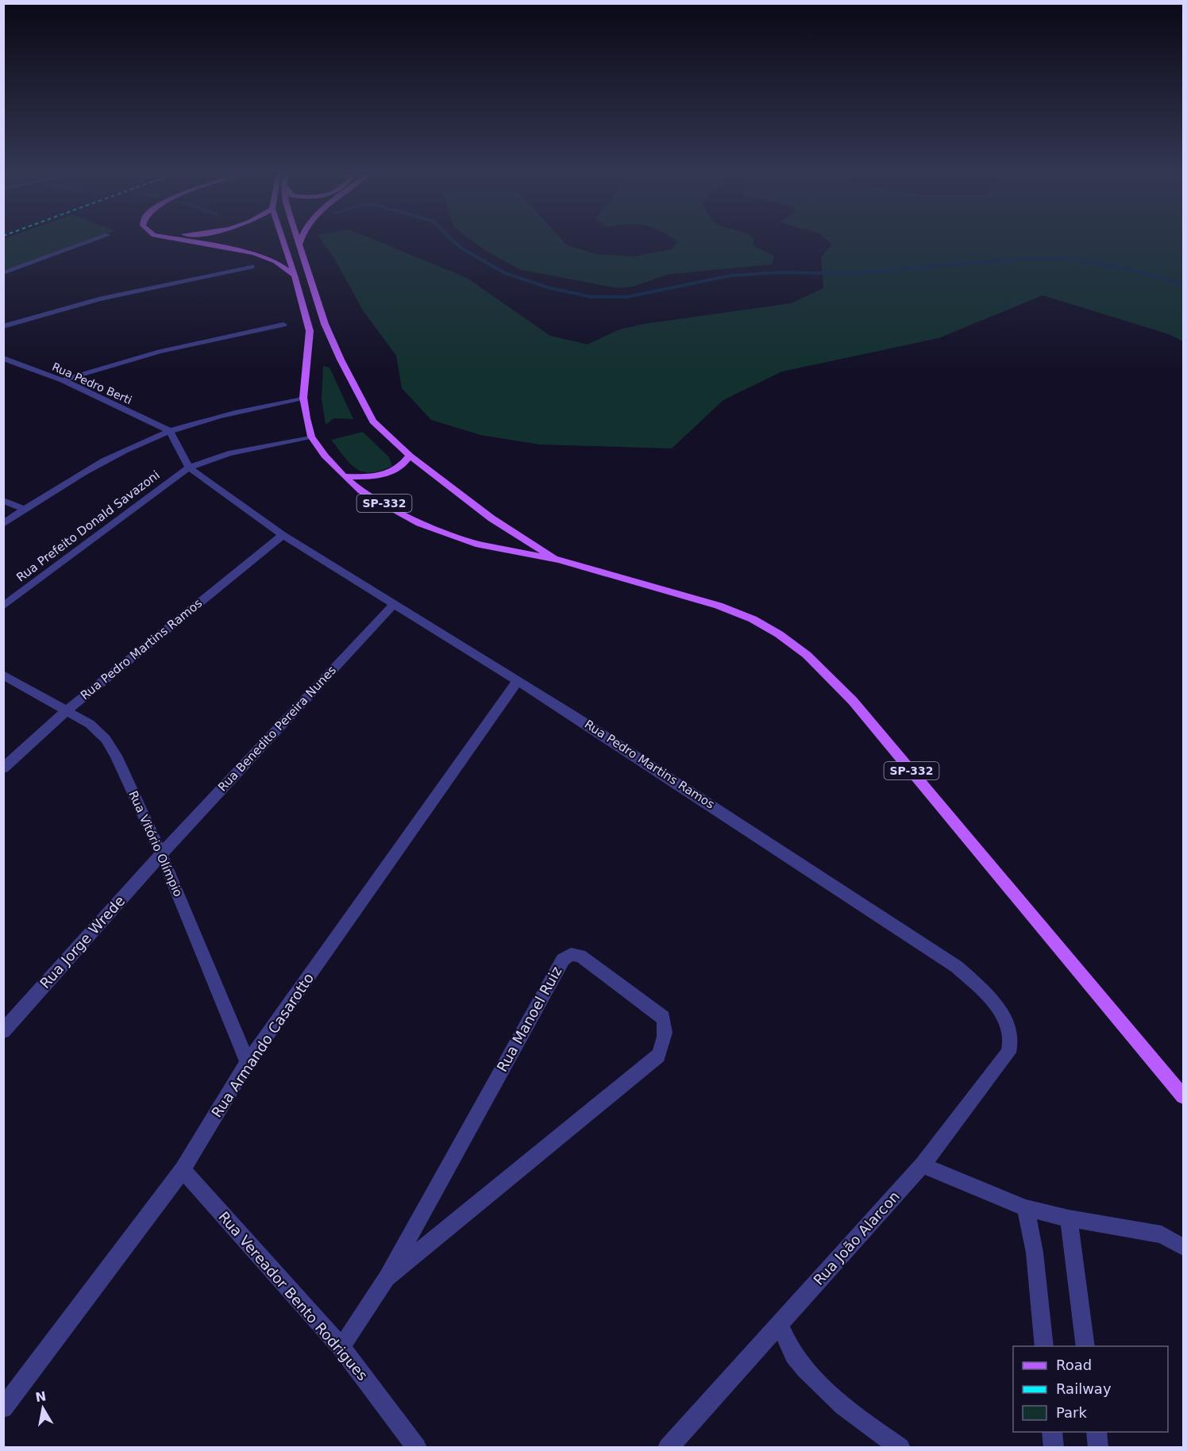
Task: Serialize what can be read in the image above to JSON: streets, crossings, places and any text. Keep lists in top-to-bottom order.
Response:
{
  "streets": {
    "main road": ["SP-332"],
    "street": [
      "Rua Pedro Berti",
      "Rua Prefeito Donald Savazoni",
      "Rua Pedro Martins Ramos",
      "Rua Benedito Pereira Nunes",
      "Rua Vitório Olímpio",
      "Rua Jorge Wrede",
      "Rua Manoel Ruiz",
      "Rua Armando Casarotto",
      "Rua João Alarcon",
      "Rua Vereador Bento Rodrigues"
    ]
  },
  "crossings": [
    ["Rua Pedro Berti", "Rua Pedro Martins Ramos"],
    ["SP-332", "Rua Prefeito Donald Savazoni"],
    ["Rua Prefeito Donald Savazoni", "Rua Pedro Martins Ramos"],
    ["Rua Pedro Martins Ramos", "Rua Benedito Pereira Nunes"],
    ["Rua Pedro Martins Ramos", "Rua Vitório Olímpio"],
    ["Rua Pedro Martins Ramos", "Rua Armando Casarotto"],
    ["Rua Pedro Martins Ramos", "Rua João Alarcon"],
    ["Rua Benedito Pereira Nunes", "Rua Vitório Olímpio"],
    ["Rua Benedito Pereira Nunes", "Rua Jorge Wrede"],
    ["Rua Vitório Olímpio", "Rua Jorge Wrede"],
    ["Rua Vitório Olímpio", "Rua Armando Casarotto"],
    ["Rua Manoel Ruiz", "Rua Vereador Bento Rodrigues"],
    ["Rua Armando Casarotto", "Rua Vereador Bento Rodrigues"]
  ],
  "legend": ["Road", "Railway", "Park"],
  "north": "top"
}
